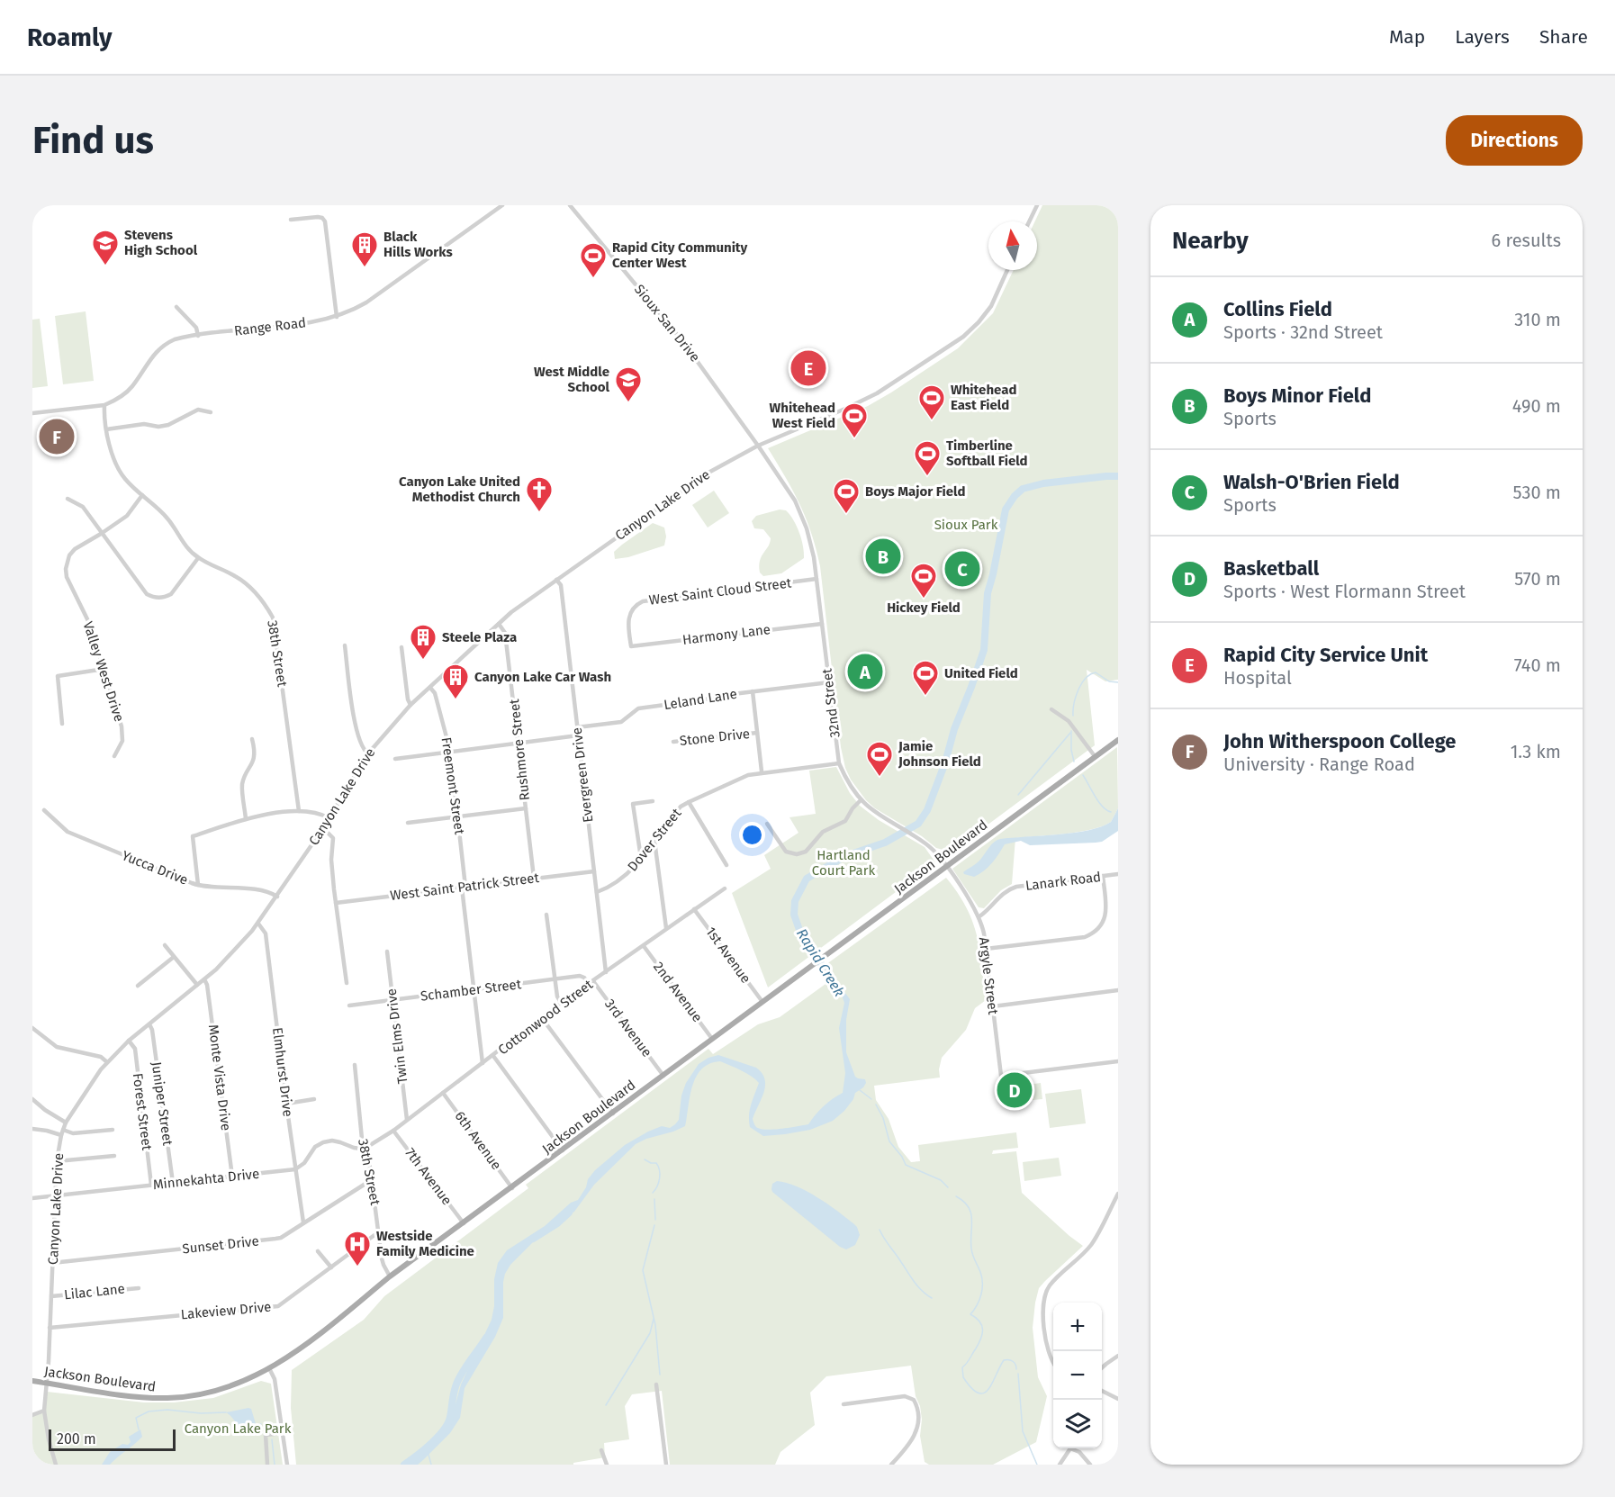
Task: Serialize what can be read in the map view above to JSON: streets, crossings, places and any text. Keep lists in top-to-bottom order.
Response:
{
  "streets": {
    "main road": ["Jackson Boulevard"],
    "street": [
      "Sioux San Drive",
      "Range Road",
      "Canyon Lake Drive",
      "West Saint Cloud Street",
      "Harmony Lane",
      "38th Street",
      "Valley West Drive",
      "Leland Lane",
      "32nd Street",
      "Stone Drive",
      "Rushmore Street",
      "Evergreen Drive",
      "Freemont Street",
      "Dover Street",
      "Yucca Drive",
      "Lanark Road",
      "West Saint Patrick Street",
      "1st Avenue",
      "Argyle Street",
      "Schamber Street",
      "2nd Avenue",
      "Cottonwood Street",
      "3rd Avenue",
      "Twin Elms Drive",
      "Elmhurst Drive",
      "Monte Vista Drive",
      "Juniper Street",
      "Forest Street",
      "6th Avenue",
      "7th Avenue",
      "Minnekahta Drive",
      "Sunset Drive",
      "Lilac Lane",
      "Lakeview Drive"
    ]
  },
  "crossings": [
    ["Sioux San Drive", "Canyon Lake Drive"],
    ["Sioux San Drive", "32nd Street"],
    ["Range Road", "38th Street"],
    ["Canyon Lake Drive", "32nd Street"],
    ["Canyon Lake Drive", "Rushmore Street"],
    ["Canyon Lake Drive", "Evergreen Drive"],
    ["Canyon Lake Drive", "Freemont Street"],
    ["Canyon Lake Drive", "Jackson Boulevard"],
    ["Canyon Lake Drive", "Yucca Drive"],
    ["Canyon Lake Drive", "Elmhurst Drive"],
    ["Canyon Lake Drive", "Monte Vista Drive"],
    ["Canyon Lake Drive", "Juniper Street"],
    ["Canyon Lake Drive", "Forest Street"],
    ["Canyon Lake Drive", "Minnekahta Drive"],
    ["Canyon Lake Drive", "Sunset Drive"],
    ["Canyon Lake Drive", "Lilac Lane"],
    ["Canyon Lake Drive", "Lakeview Drive"],
    ["West Saint Cloud Street", "Harmony Lane"],
    ["West Saint Cloud Street", "32nd Street"],
    ["Harmony Lane", "32nd Street"],
    ["38th Street", "Valley West Drive"],
    ["38th Street", "Jackson Boulevard"],
    ["38th Street", "Cottonwood Street"],
    ["38th Street", "Sunset Drive"],
    ["38th Street", "Lakeview Drive"],
    ["Leland Lane", "32nd Street"],
    ["Leland Lane", "Evergreen Drive"],
    ["32nd Street", "Dover Street"],
    ["32nd Street", "Jackson Boulevard"],
    ["32nd Street", "Lanark Road"],
    ["32nd Street", "Argyle Street"],
    ["Rushmore Street", "West Saint Patrick Street"],
    ["Evergreen Drive", "Dover Street"],
    ["Evergreen Drive", "West Saint Patrick Street"],
    ["Evergreen Drive", "Cottonwood Street"],
    ["Freemont Street", "West Saint Patrick Street"],
    ["Freemont Street", "Schamber Street"],
    ["Freemont Street", "Cottonwood Street"],
    ["Jackson Boulevard", "1st Avenue"],
    ["Jackson Boulevard", "2nd Avenue"],
    ["Jackson Boulevard", "3rd Avenue"],
    ["Jackson Boulevard", "6th Avenue"],
    ["Jackson Boulevard", "7th Avenue"],
    ["Lanark Road", "Argyle Street"],
    ["1st Avenue", "Cottonwood Street"],
    ["Schamber Street", "Cottonwood Street"],
    ["Schamber Street", "3rd Avenue"],
    ["Schamber Street", "Twin Elms Drive"],
    ["2nd Avenue", "Cottonwood Street"],
    ["Cottonwood Street", "3rd Avenue"],
    ["Cottonwood Street", "Twin Elms Drive"],
    ["Cottonwood Street", "6th Avenue"],
    ["Cottonwood Street", "7th Avenue"],
    ["Elmhurst Drive", "Minnekahta Drive"],
    ["Elmhurst Drive", "Sunset Drive"],
    ["Monte Vista Drive", "Minnekahta Drive"],
    ["Juniper Street", "Minnekahta Drive"],
    ["Forest Street", "Minnekahta Drive"]
  ],
  "water": ["Rapid Creek"],
  "parks": ["Sioux Park", "Hartland Court Park", "Canyon Lake Park"],
  "places": {
    "school or university": ["Stevens High School", "West Middle School"],
    "building": ["Black Hills Works", "Steele Plaza", "Canyon Lake Car Wash"],
    "sports": [
      "Rapid City Community Center West",
      "Whitehead East Field",
      "Whitehead West Field",
      "Timberline Softball Field",
      "Boys Major Field",
      "Hickey Field",
      "United Field",
      "Jamie Johnson Field"
    ],
    "church": ["Canyon Lake United Methodist Church"],
    "hospital": ["Westside Family Medicine"]
  },
  "scale_bar": "200 m",
  "north": "top",
  "page": {
    "header": "Roamly",
    "nav": ["Map", "Layers", "Share"],
    "buttons": "Directions",
    "title": "Find us",
    "heading": ["Nearby", "6 results"],
    "list": [
      {
        "mark": "A",
        "name": "Collins Field",
        "note": "Sports · 32nd Street",
        "value": "310 m"
      },
      {
        "mark": "B",
        "name": "Boys Minor Field",
        "note": "Sports",
        "value": "490 m"
      },
      {
        "mark": "C",
        "name": "Walsh-O'Brien Field",
        "note": "Sports",
        "value": "530 m"
      },
      {
        "mark": "D",
        "name": "Basketball",
        "note": "Sports · West Flormann Street",
        "value": "570 m"
      },
      {
        "mark": "E",
        "name": "Rapid City Service Unit",
        "note": "Hospital",
        "value": "740 m"
      },
      {
        "mark": "F",
        "name": "John Witherspoon College",
        "note": "University · Range Road",
        "value": "1.3 km"
      }
    ],
    "pins": [
      "E",
      "F",
      "B",
      "C",
      "A",
      "D"
    ],
    "map_buttons": ["+", "−"],
    "scale": "200 m"
  }
}
